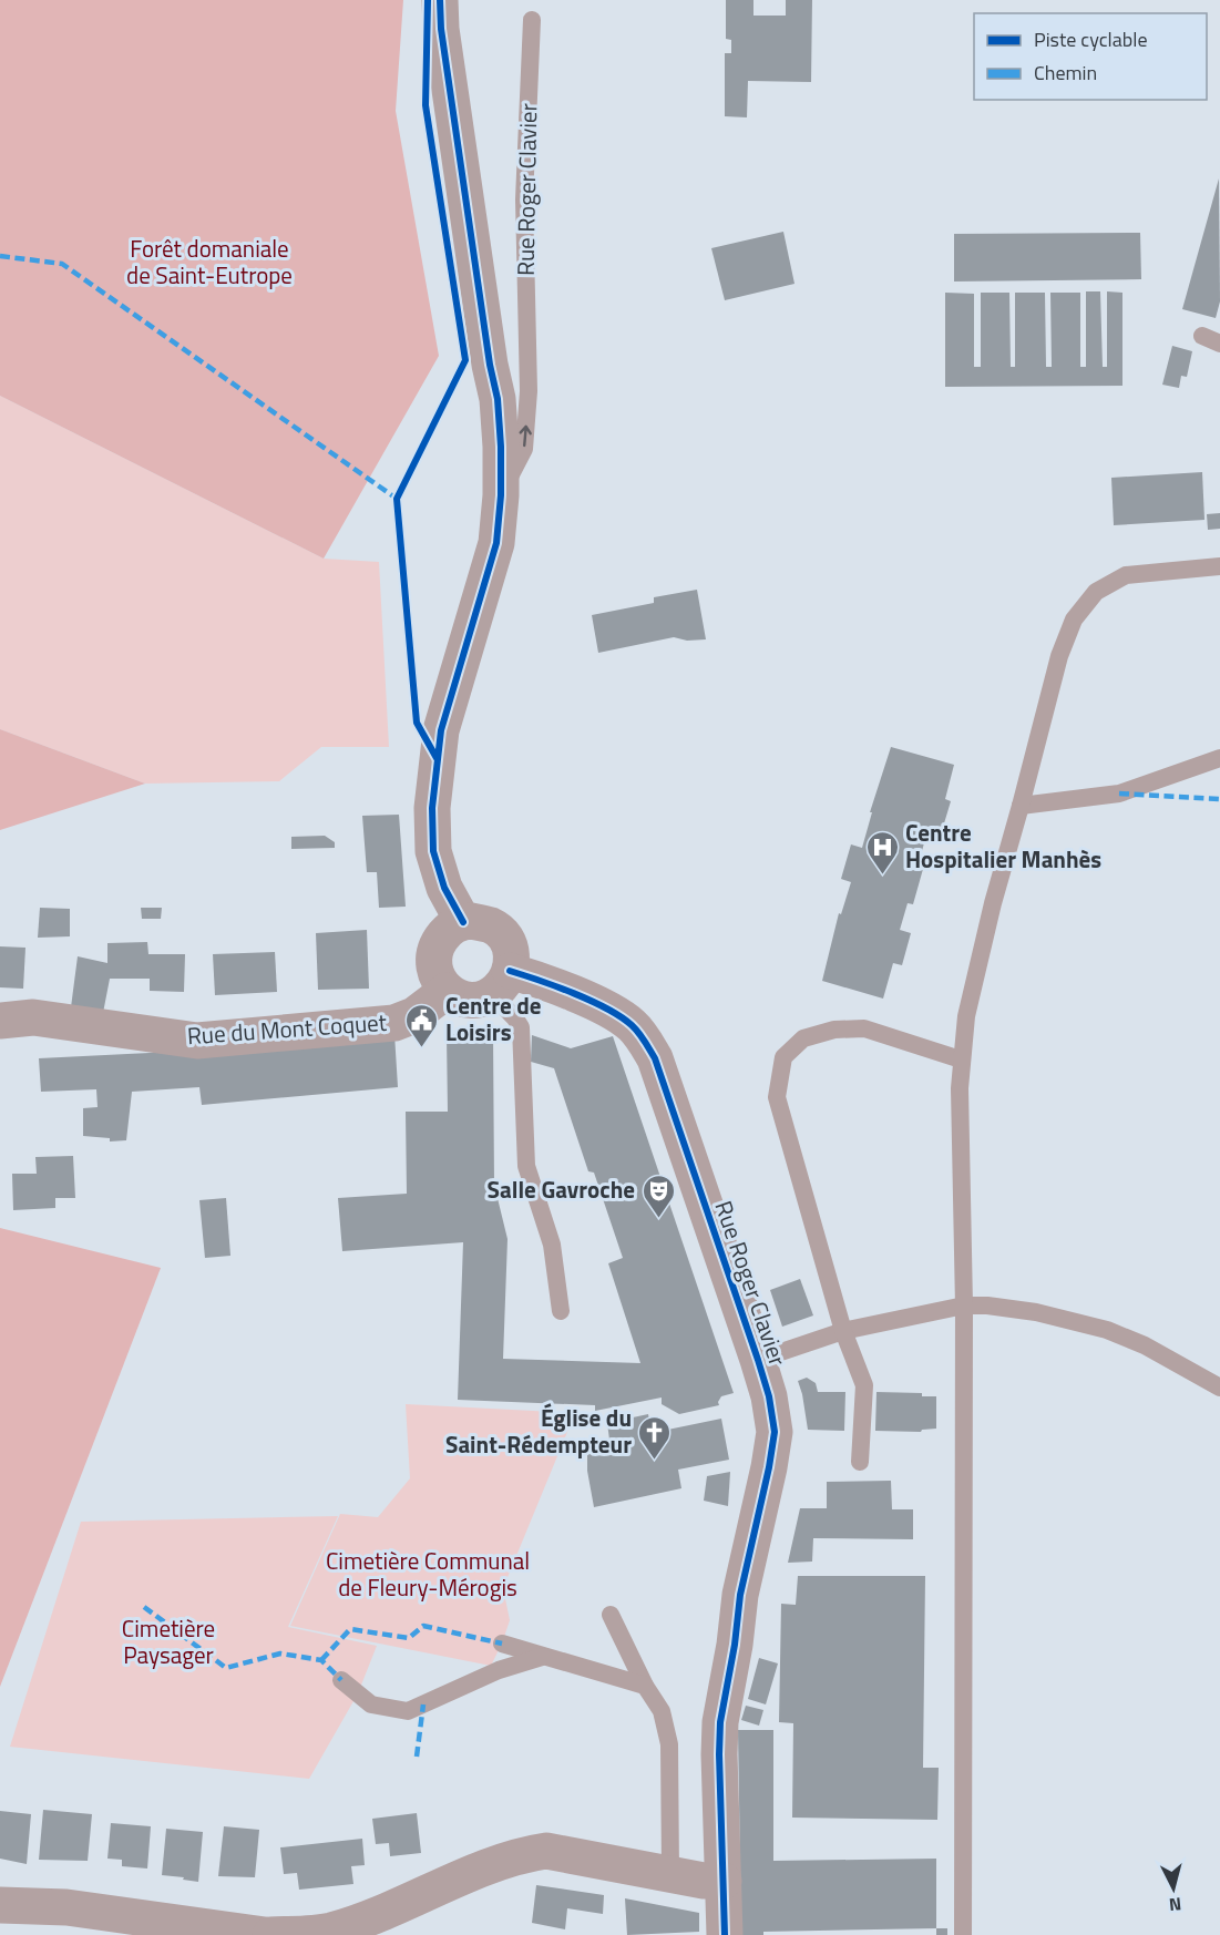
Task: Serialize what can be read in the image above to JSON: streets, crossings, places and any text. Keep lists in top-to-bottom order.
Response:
{
  "streets": {
    "street": ["Rue Roger Clavier", "Rue du Mont Coquet"]
  },
  "crossings": [
    ["Rue Roger Clavier", "Rue du Mont Coquet"]
  ],
  "parks": ["Forêt domaniale de Saint-Eutrope", "Cimetière Communal de Fleury-Mérogis", "Cimetière Paysager"],
  "places": {
    "hospital": ["Centre Hospitalier Manhès"],
    "public building": ["Centre de Loisirs"],
    "theatre": ["Salle Gavroche"],
    "church": ["Église du Saint-Rédempteur"]
  },
  "legend": ["Piste cyclable", "Chemin"],
  "north": "bottom"
}
